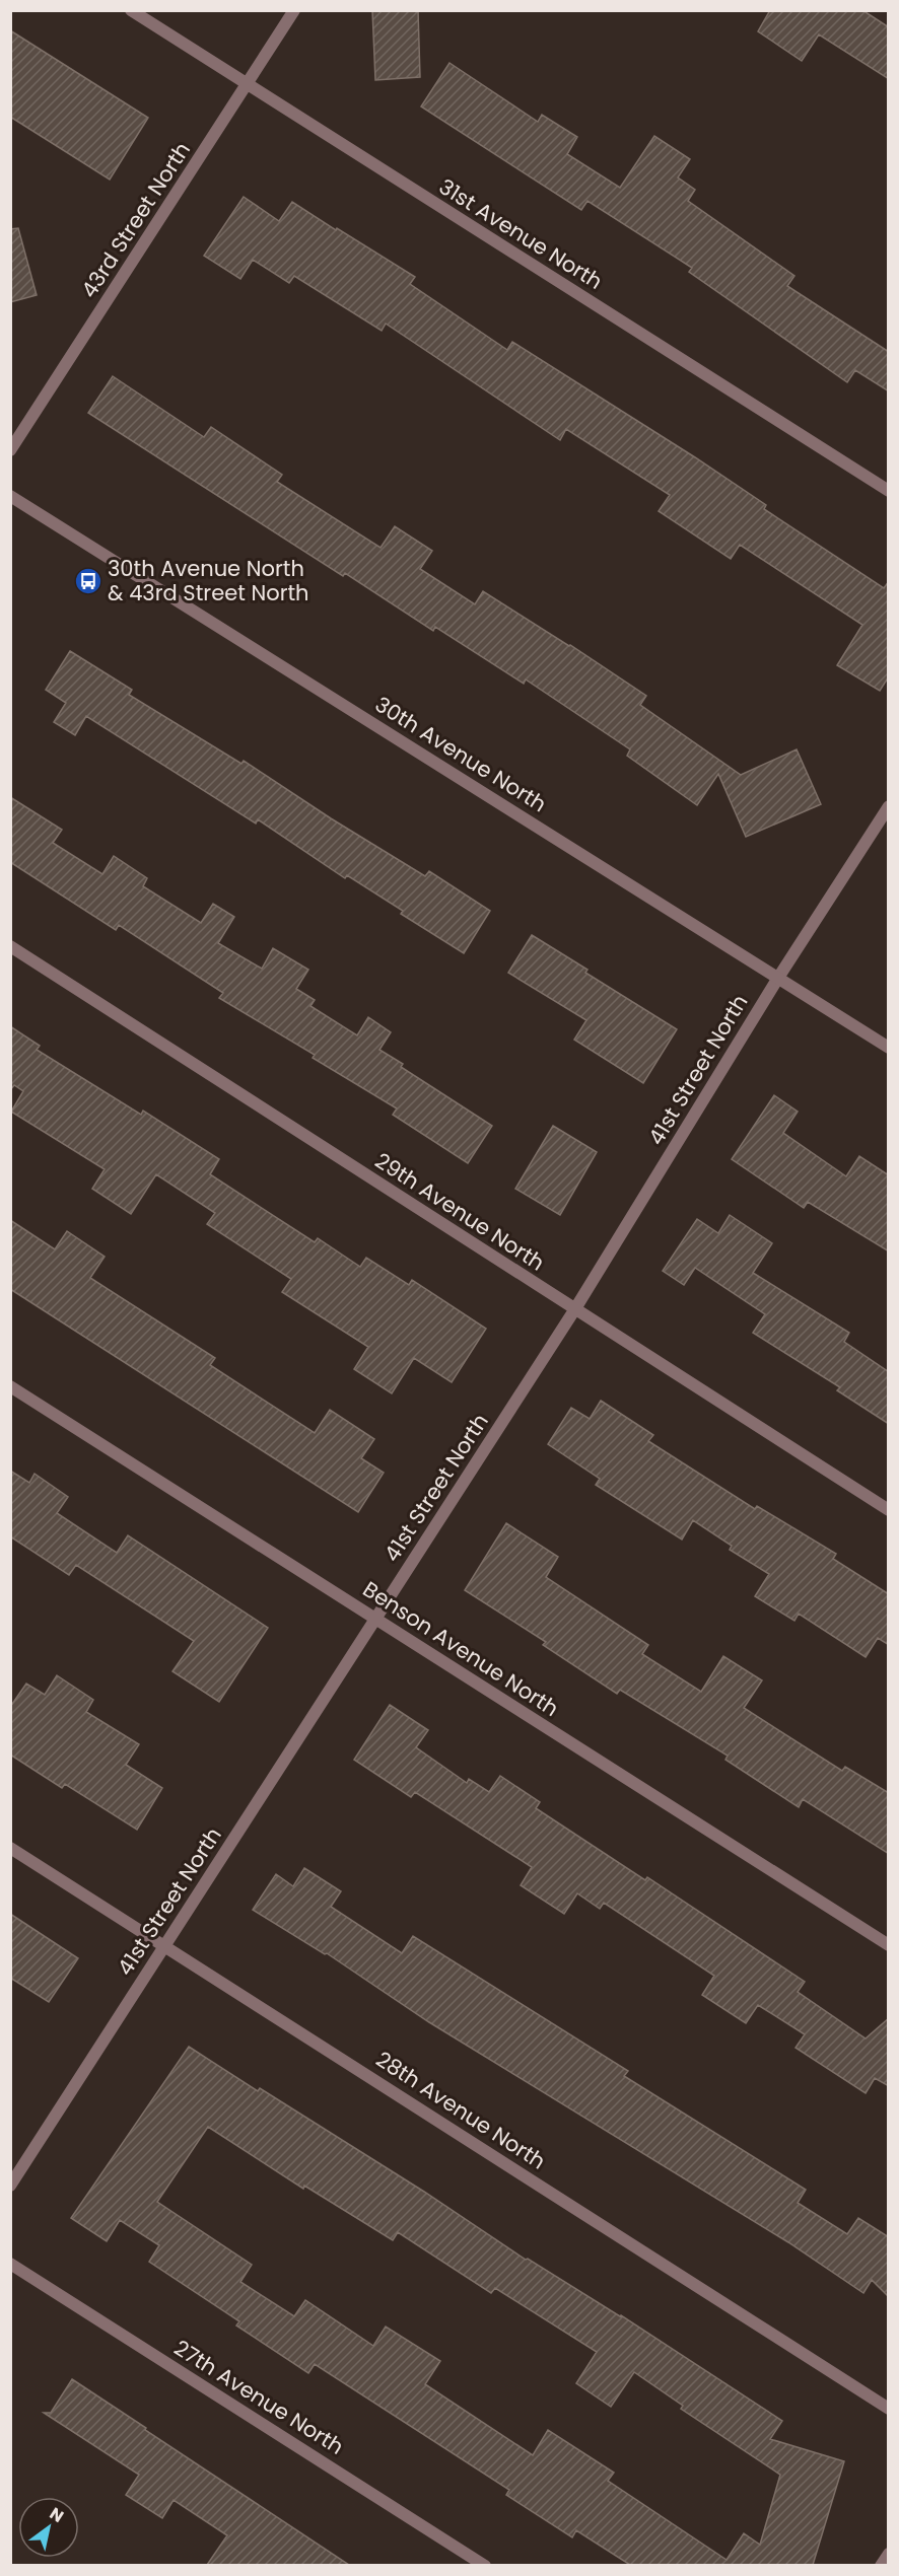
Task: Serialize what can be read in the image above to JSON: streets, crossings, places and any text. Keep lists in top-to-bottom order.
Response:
{
  "streets": {
    "street": [
      "43rd Street North",
      "31st Avenue North",
      "30th Avenue North",
      "41st Street North",
      "29th Avenue North",
      "Benson Avenue North",
      "28th Avenue North",
      "27th Avenue North"
    ]
  },
  "crossings": [
    ["43rd Street North", "31st Avenue North"],
    ["30th Avenue North", "41st Street North"],
    ["41st Street North", "29th Avenue North"],
    ["41st Street North", "Benson Avenue North"],
    ["41st Street North", "28th Avenue North"]
  ],
  "places": {
    "bus stop": ["30th Avenue North & 43rd Street North"]
  },
  "north": "top right"
}
